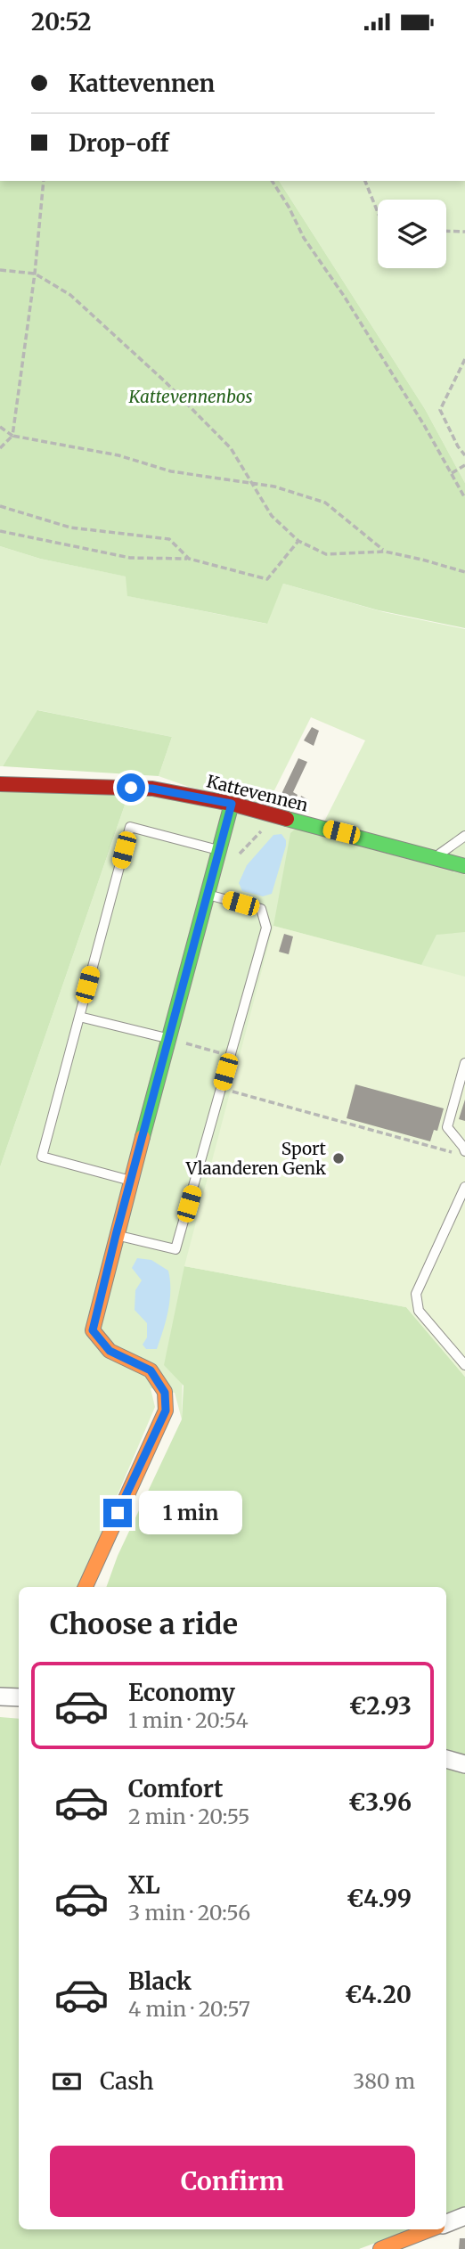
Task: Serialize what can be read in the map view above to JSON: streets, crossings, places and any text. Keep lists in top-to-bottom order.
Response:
{
  "streets": {
    "street": ["Kattevennen"]
  },
  "parks": ["Kattevennenbos"],
  "places": ["Sport Vlaanderen Genk"],
  "page": {
    "status": "20:52",
    "banner": ["Kattevennen", "Drop-off"],
    "bubble": "1 min",
    "heading": "Choose a ride",
    "list": [
      {
        "name": "Economy",
        "note": "1 min · 20:54",
        "value": "€2.93"
      },
      {
        "name": "Comfort",
        "note": "2 min · 20:55",
        "value": "€3.96"
      },
      {
        "name": "XL",
        "note": "3 min · 20:56",
        "value": "€4.99"
      },
      {
        "name": "Black",
        "note": "4 min · 20:57",
        "value": "€4.20"
      }
    ],
    "pay": ["Cash", "380 m"],
    "buttons": "Confirm"
  }
}
